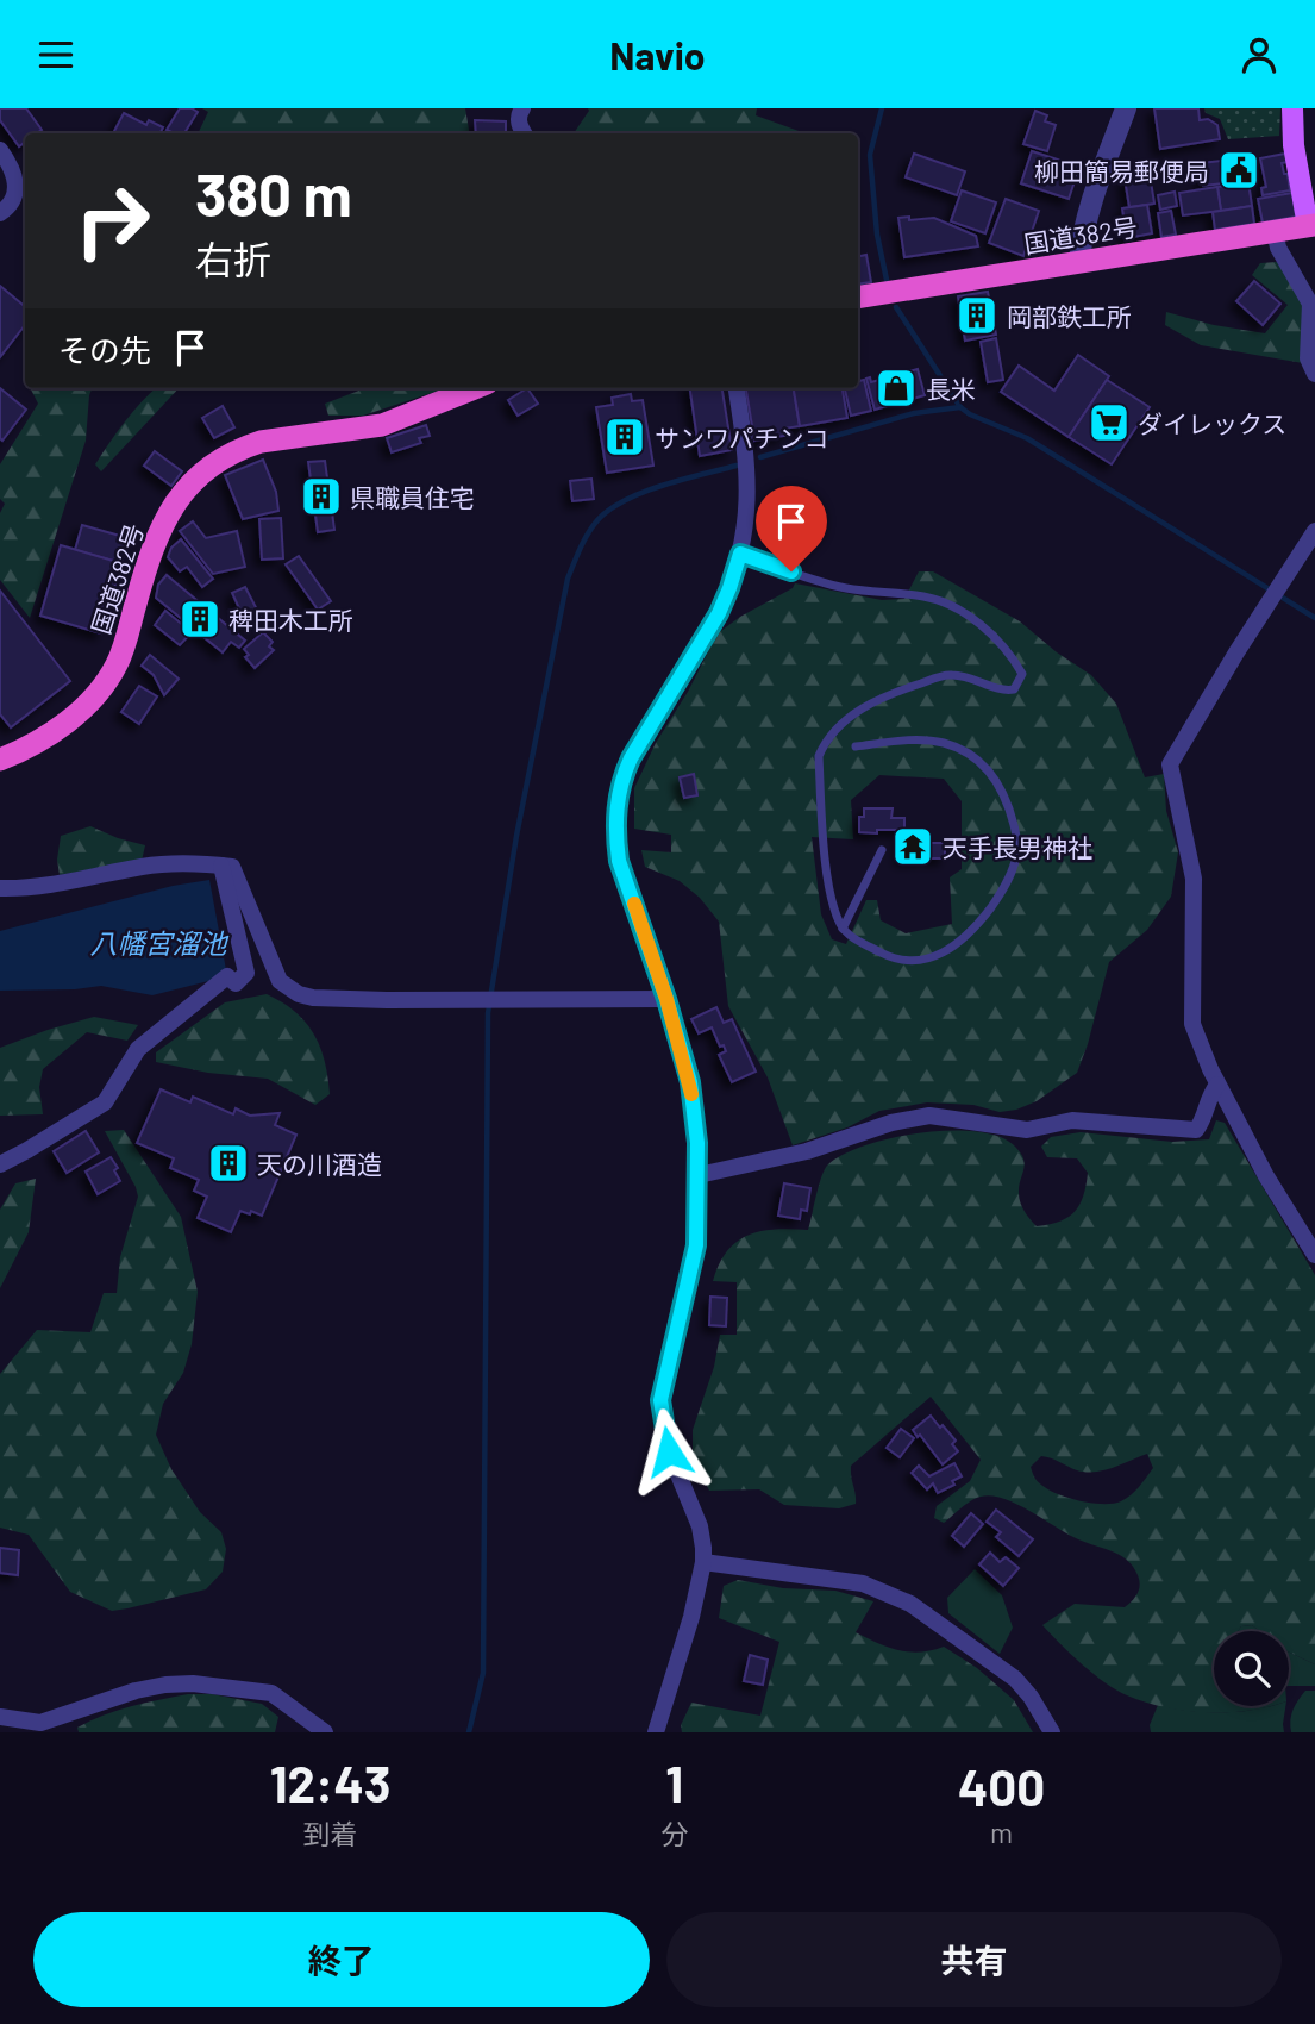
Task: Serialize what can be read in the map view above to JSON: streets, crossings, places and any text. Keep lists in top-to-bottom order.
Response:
{
  "streets": {
    "highway": ["国道382号"]
  },
  "water": ["八幡宮溜池"],
  "places": {
    "public building": ["柳田簡易郵便局"],
    "building": [
      "岡部鉄工所",
      "サンワパチンコ",
      "県職員住宅",
      "稗田木工所",
      "天の川酒造"
    ],
    "shop": ["長米"],
    "supermarket": ["ダイレックス"],
    "temple": ["天手長男神社"]
  },
  "page": {
    "header": "Navio",
    "turn": ["380 m", "右折"],
    "then": "その先",
    "eta": [
      "12:43",
      "到着",
      "1",
      "分",
      "400",
      "m"
    ],
    "buttons": ["終了", "共有"]
  }
}
